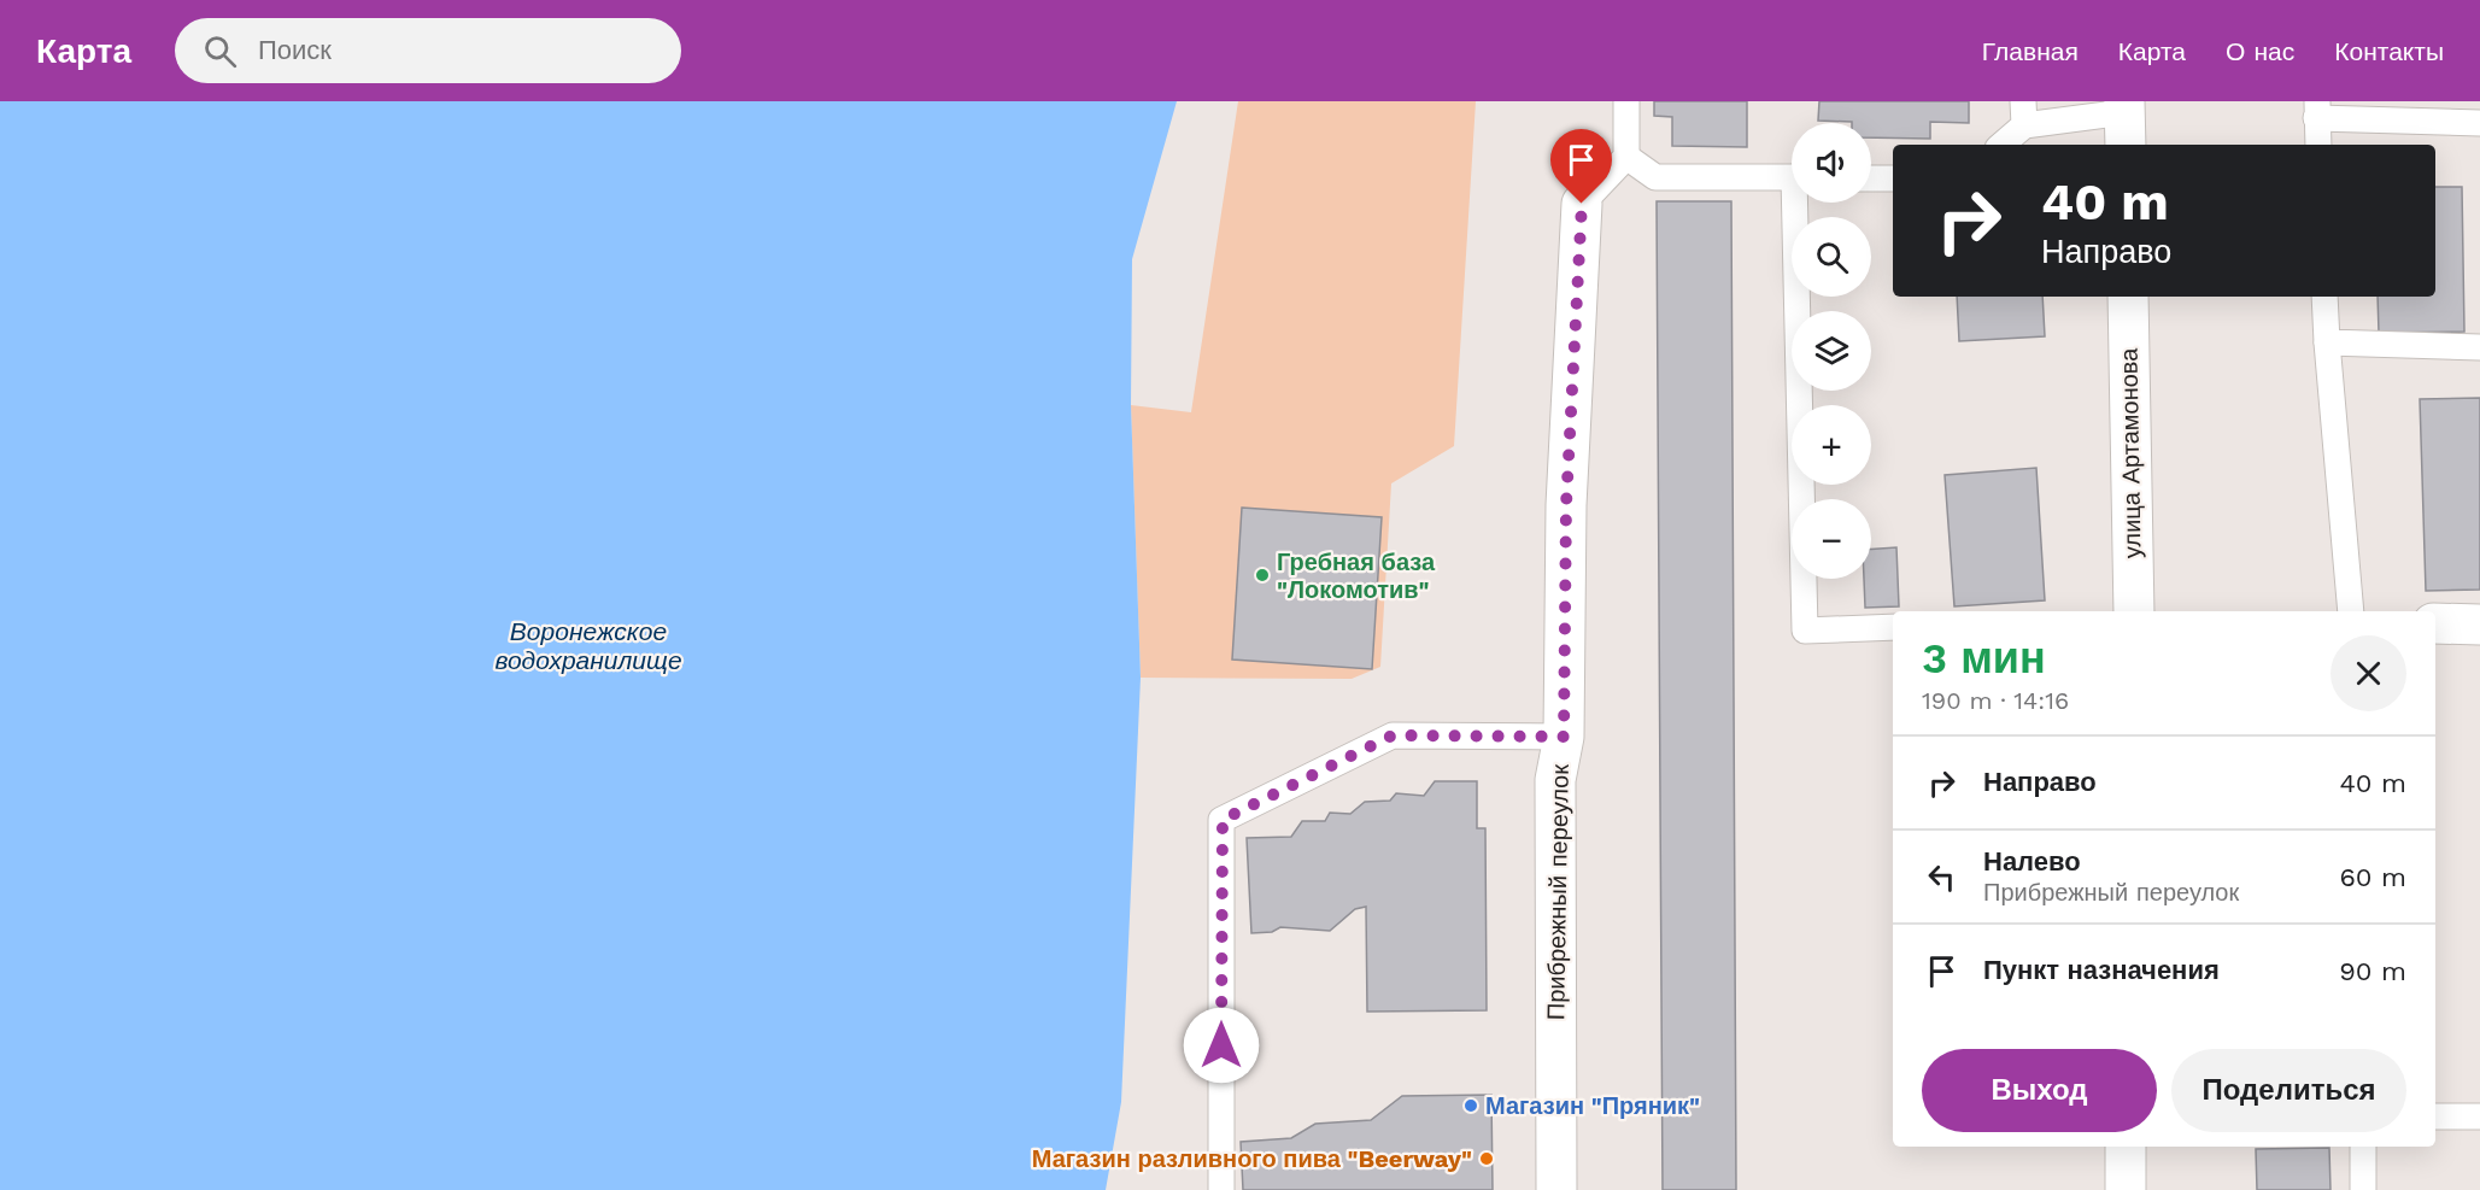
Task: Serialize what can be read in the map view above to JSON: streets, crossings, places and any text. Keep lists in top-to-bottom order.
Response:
{
  "streets": {
    "street": ["улица Артамонова", "Прибрежный переулок"]
  },
  "water": ["Воронежское водохранилище"],
  "places": ["Гребная база \"Локомотив\"", "Магазин \"Пряник\"", "Магазин разливного пива \"Beerway\""],
  "page": {
    "header": "Карта",
    "search": "Поиск",
    "nav": [
      "Главная",
      "Карта",
      "О нас",
      "Контакты"
    ],
    "map_buttons": ["+", "−"],
    "turn": ["40 m", "Направо"],
    "heading": ["3 мин", "190 m · 14:16"],
    "list": [
      {
        "name": "Направо",
        "value": "40 m"
      },
      {
        "name": "Налево",
        "note": "Прибрежный переулок",
        "value": "60 m"
      },
      {
        "name": "Пункт назначения",
        "value": "90 m"
      }
    ],
    "buttons": ["Выход", "Поделиться"]
  }
}
